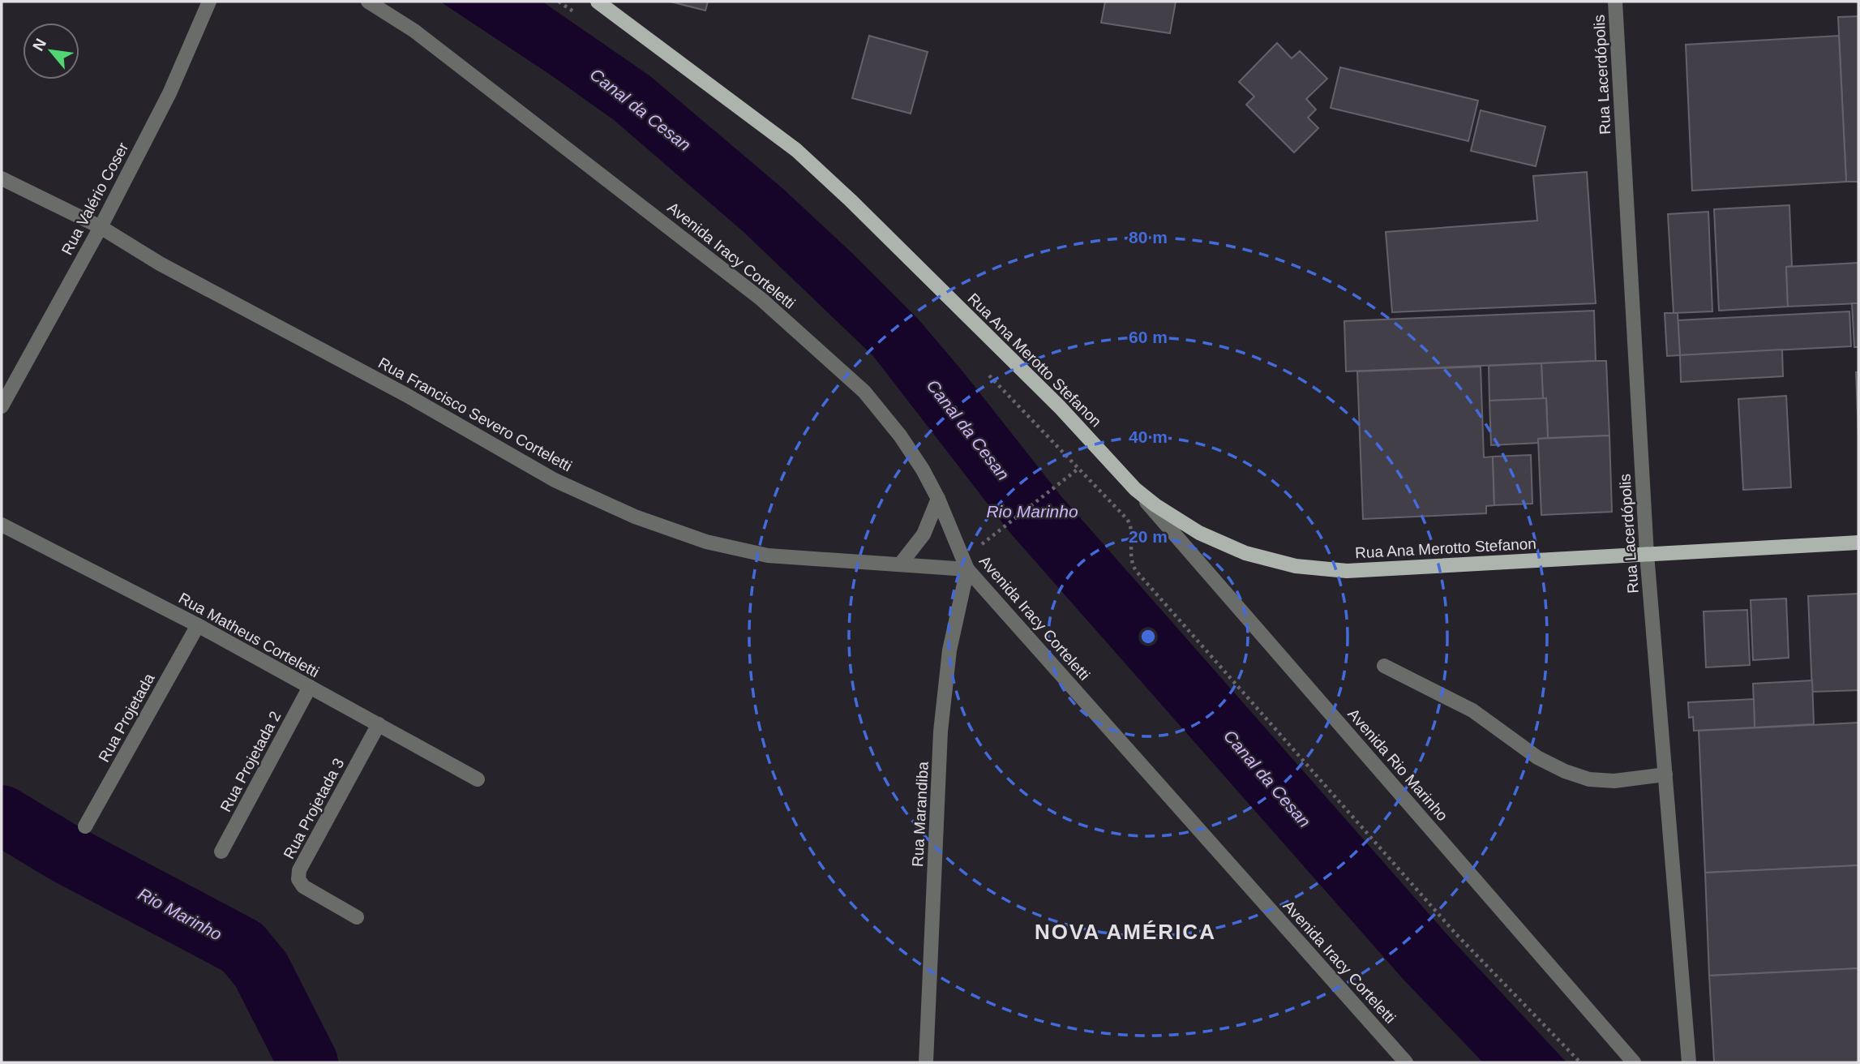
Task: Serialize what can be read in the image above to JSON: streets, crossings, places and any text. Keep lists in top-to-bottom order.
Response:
{
  "streets": {
    "main road": ["Rua Ana Merotto Stefanon"],
    "street": [
      "Rua Lacerdópolis",
      "Rua Valério Coser",
      "Avenida Iracy Corteletti",
      "Rua Francisco Severo Corteletti",
      "Rua Matheus Corteletti",
      "Rua Projetada",
      "Rua Projetada 2",
      "Avenida Rio Marinho",
      "Rua Projetada 3",
      "Rua Marandiba"
    ]
  },
  "crossings": [
    ["Rua Lacerdópolis", "Rua Ana Merotto Stefanon"],
    ["Rua Valério Coser", "Rua Francisco Severo Corteletti"],
    ["Avenida Iracy Corteletti", "Rua Francisco Severo Corteletti"],
    ["Avenida Iracy Corteletti", "Rua Marandiba"],
    ["Rua Ana Merotto Stefanon", "Avenida Rio Marinho"],
    ["Rua Francisco Severo Corteletti", "Rua Marandiba"],
    ["Rua Matheus Corteletti", "Rua Projetada"],
    ["Rua Matheus Corteletti", "Rua Projetada 2"],
    ["Rua Matheus Corteletti", "Rua Projetada 3"]
  ],
  "districts": ["NOVA AMÉRICA"],
  "water": ["Canal da Cesan", "Rio Marinho"],
  "north": "top left",
  "rings": [
    "80 m",
    "60 m",
    "40 m",
    "20 m"
  ]
}
